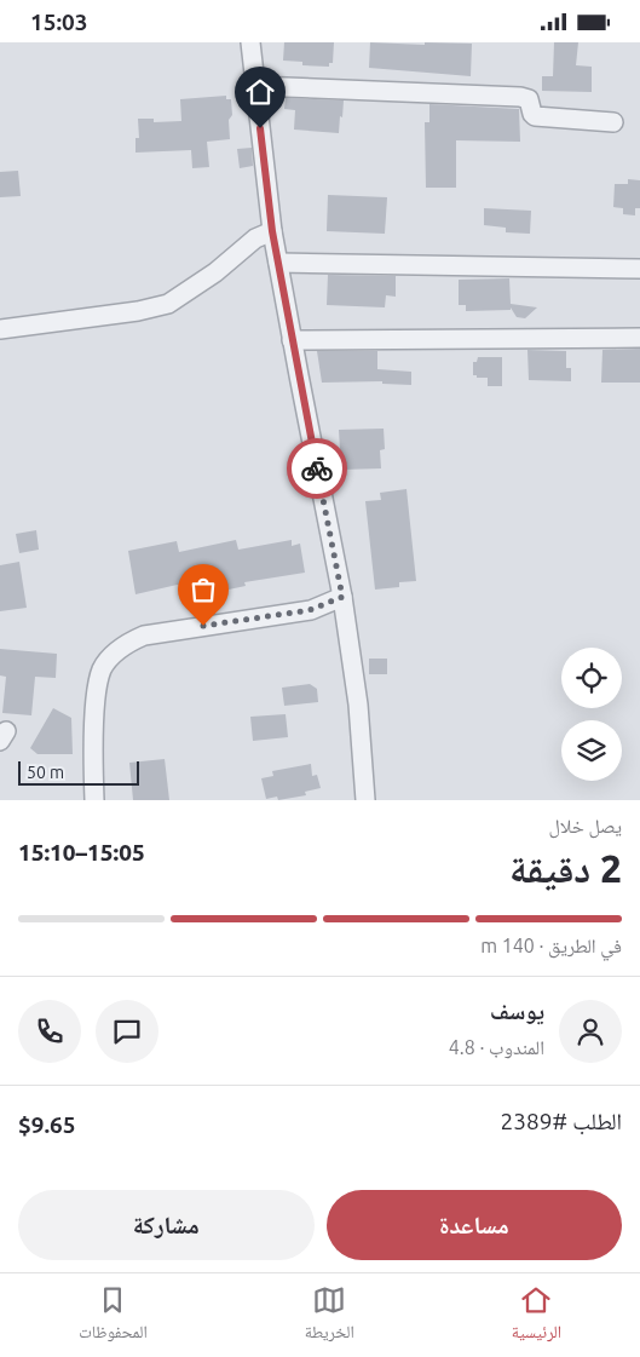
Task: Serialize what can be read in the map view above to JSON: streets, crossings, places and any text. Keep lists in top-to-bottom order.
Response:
{
  "scale_bar": "50 m",
  "page": {
    "status": "15:03",
    "scale": "50 m",
    "heading": ["2 دقيقة", "يصل خلال", "15:05–15:10"],
    "panel": [
      "يوسف",
      "المندوب · 4.8",
      "الطلب #2389",
      "$9.65"
    ],
    "bar": "في الطريق · 140 m",
    "buttons": ["مساعدة", "مشاركة"],
    "tabs": ["الرئيسية", "الخريطة", "المحفوظات"]
  }
}
